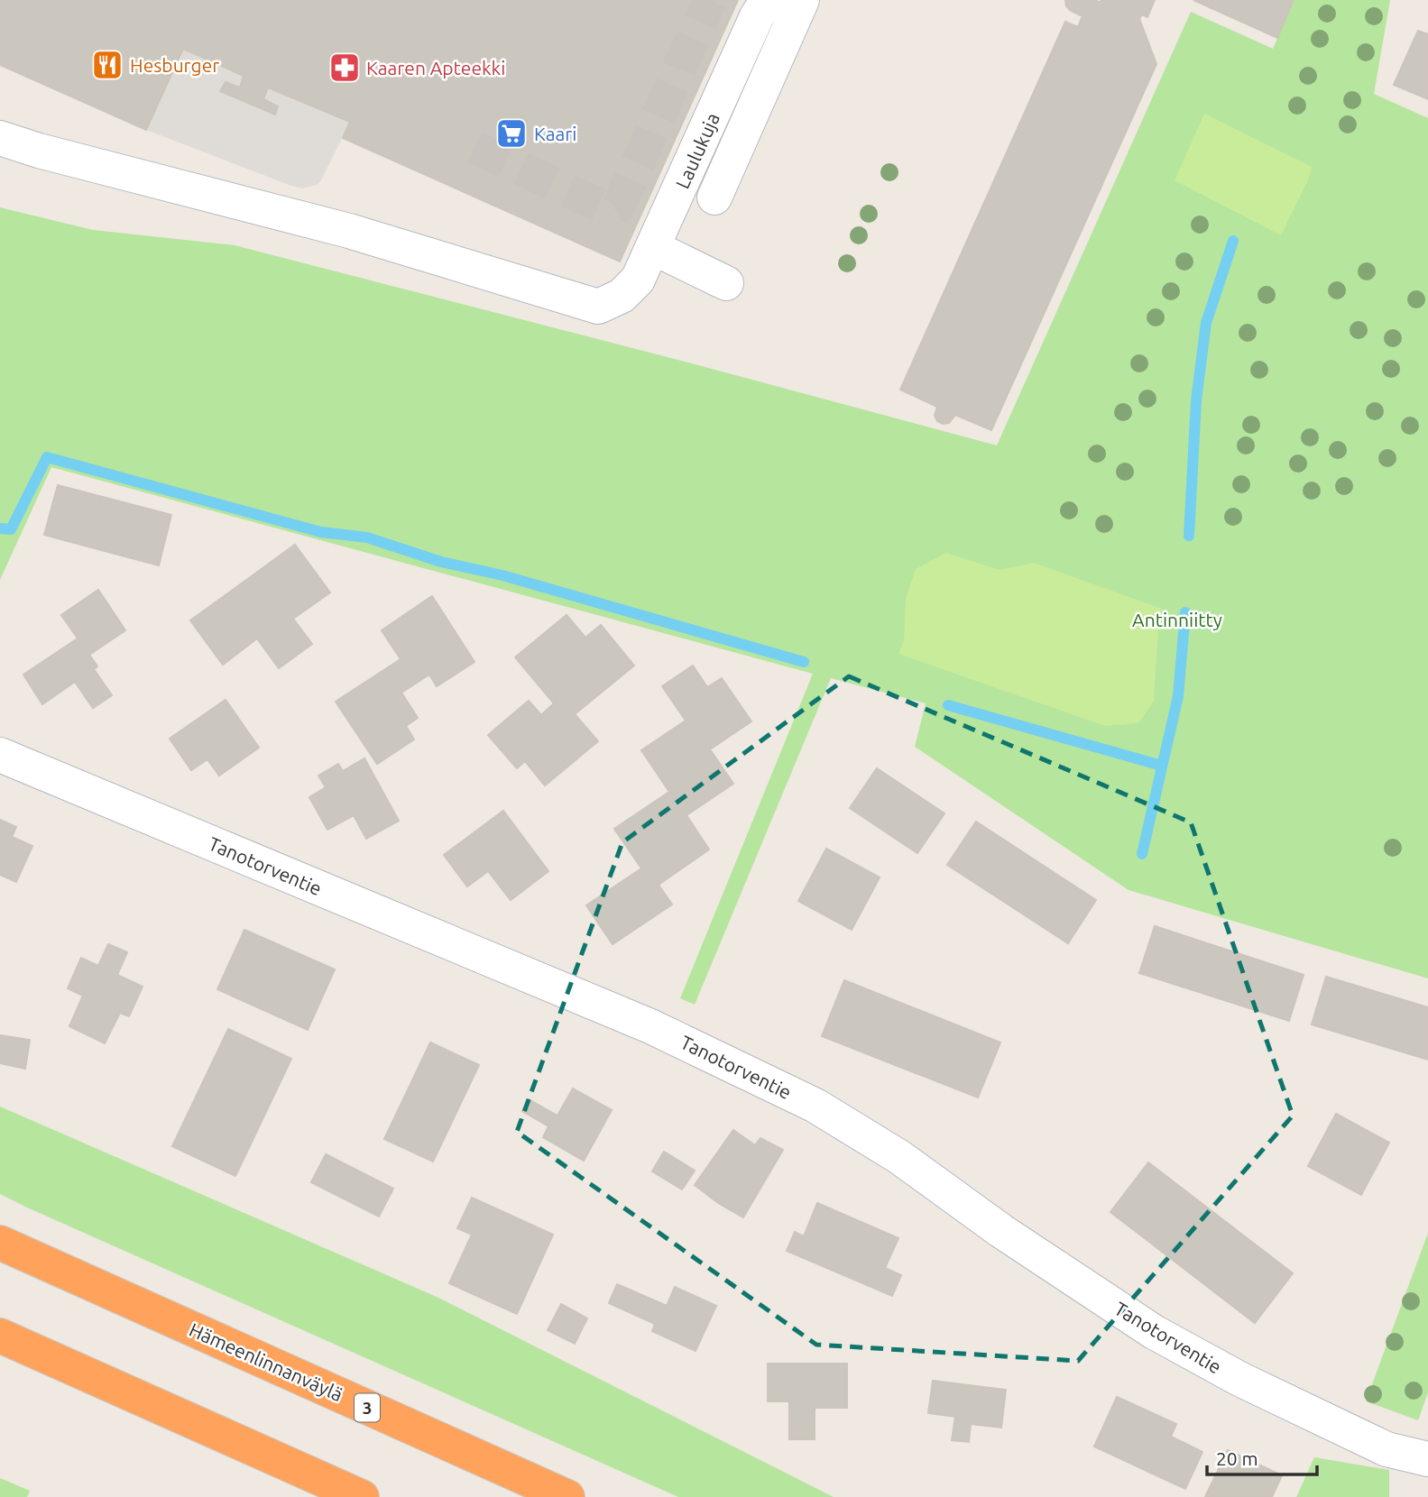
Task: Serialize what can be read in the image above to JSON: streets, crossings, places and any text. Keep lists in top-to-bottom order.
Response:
{
  "streets": {
    "highway": ["Hämeenlinnanväylä", "3"],
    "street": ["Laulukuja", "Tanotorventie"]
  },
  "parks": ["Antinniitty"],
  "places": {
    "restaurant": ["Hesburger"],
    "pharmacy": ["Kaaren Apteekki"],
    "supermarket": ["Kaari"]
  },
  "scale_bar": "20 m"
}
